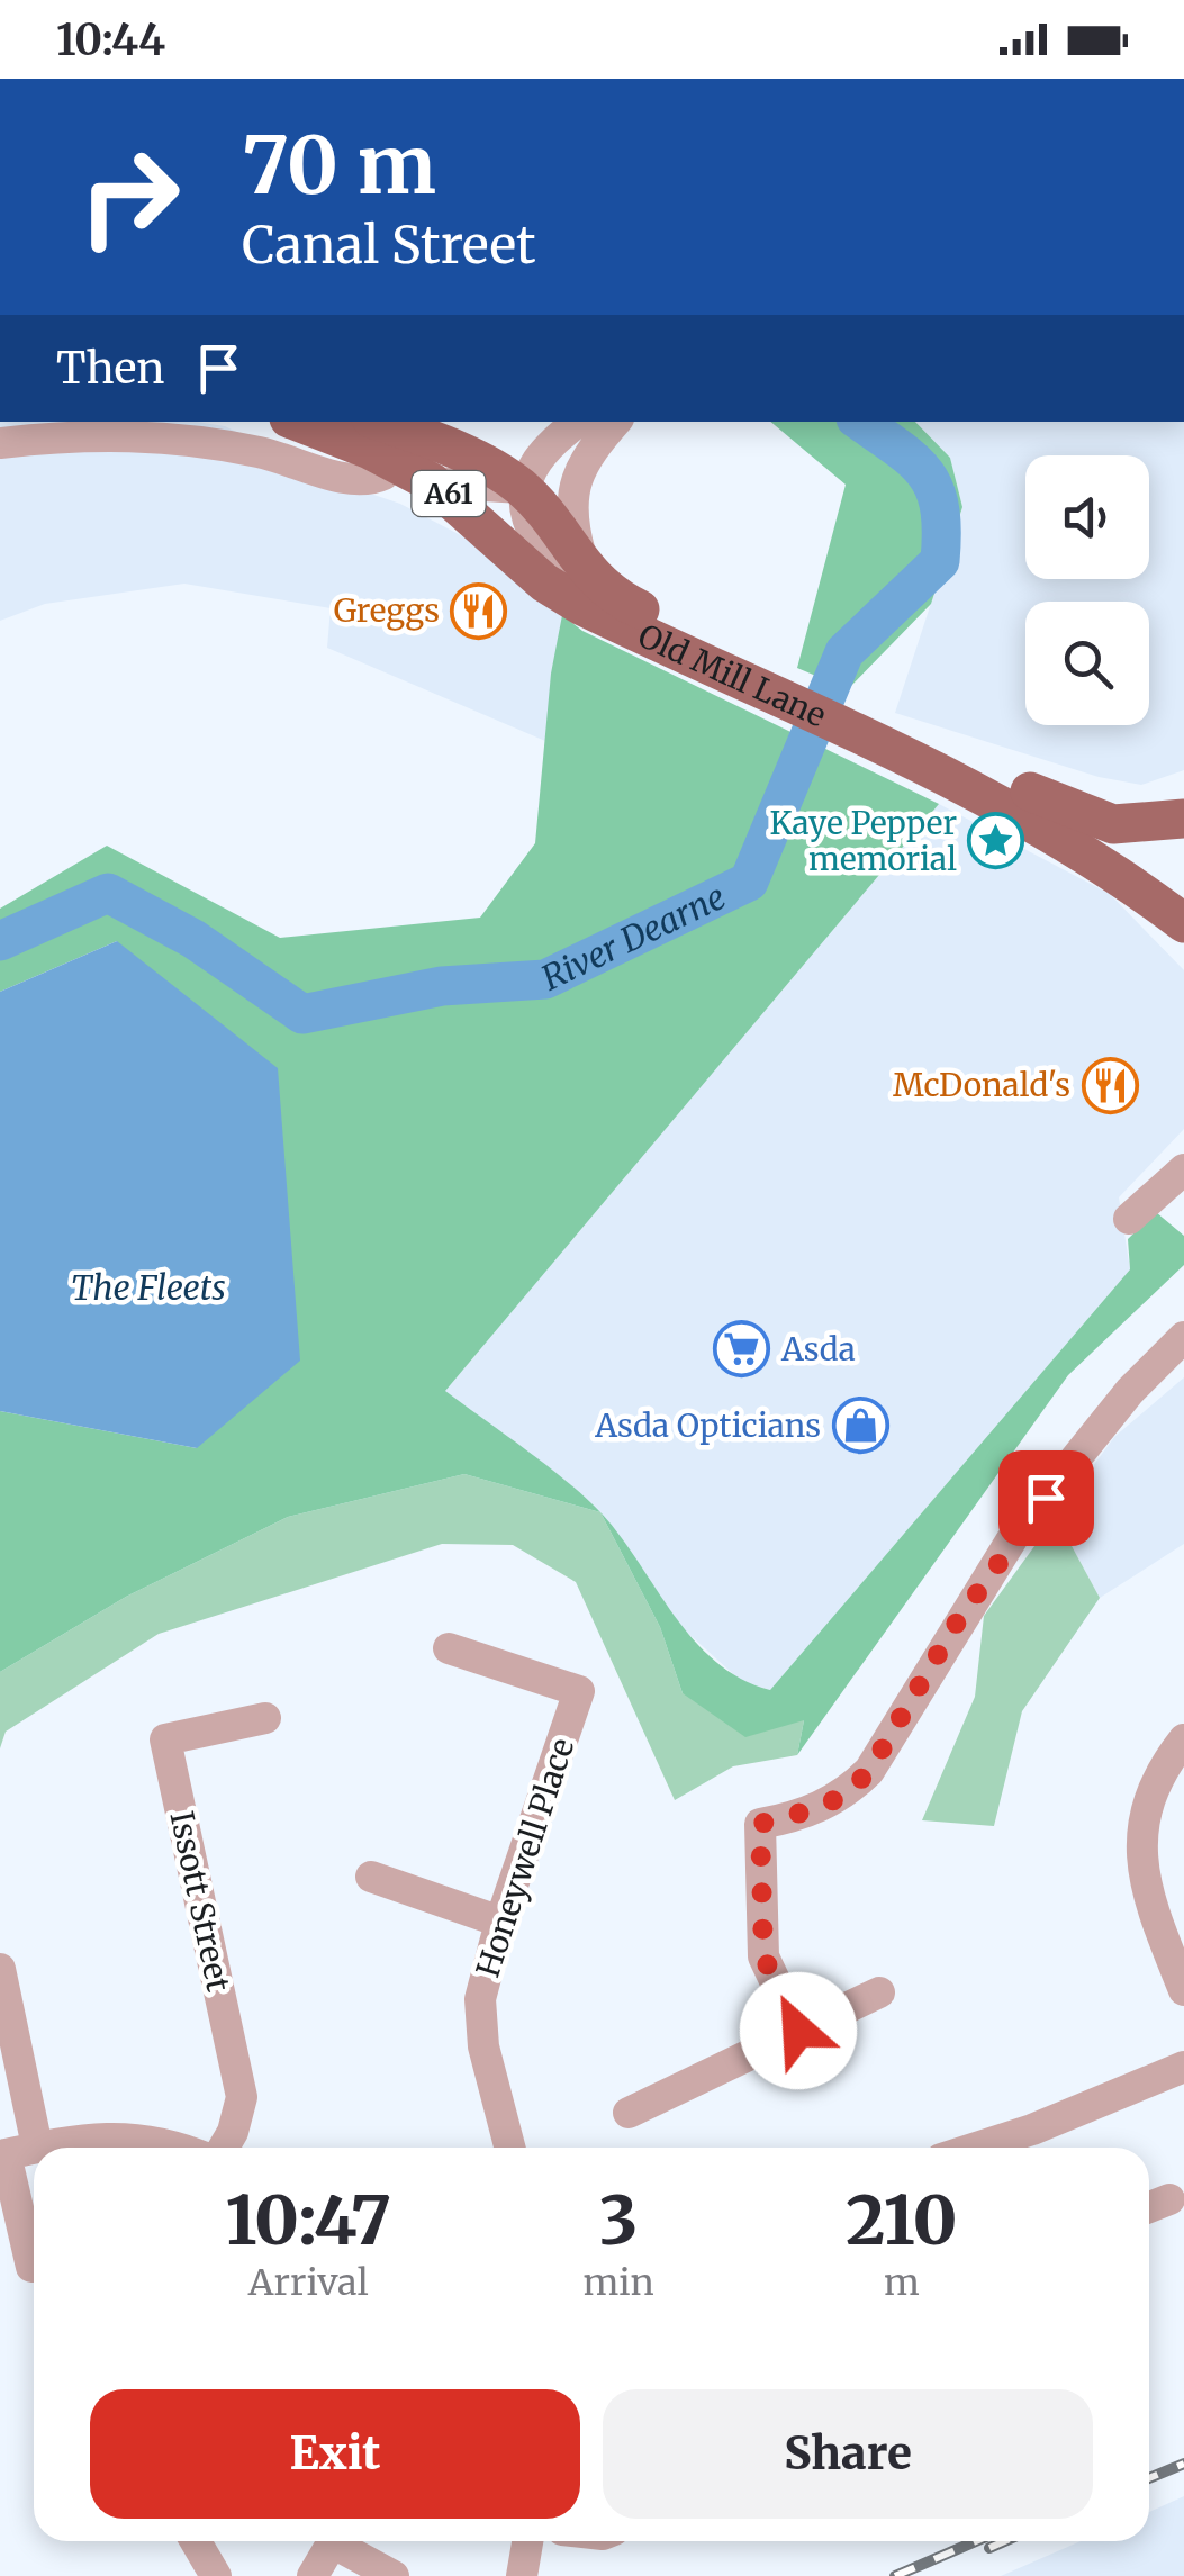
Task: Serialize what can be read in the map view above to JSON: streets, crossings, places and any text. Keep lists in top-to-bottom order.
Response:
{
  "streets": {
    "main road": ["A61", "Old Mill Lane"],
    "street": ["Honeywell Place", "Issott Street"]
  },
  "water": ["River Dearne", "The Fleets"],
  "places": {
    "restaurant": ["Greggs", "McDonald's"],
    "place": ["Kaye Pepper memorial"],
    "supermarket": ["Asda"],
    "shop": ["Asda Opticians"]
  },
  "page": {
    "status": "10:44",
    "turn": ["70 m", "Canal Street"],
    "then": "Then",
    "eta": [
      "10:47",
      "Arrival",
      "3",
      "min",
      "210",
      "m"
    ],
    "buttons": ["Exit", "Share"]
  }
}
